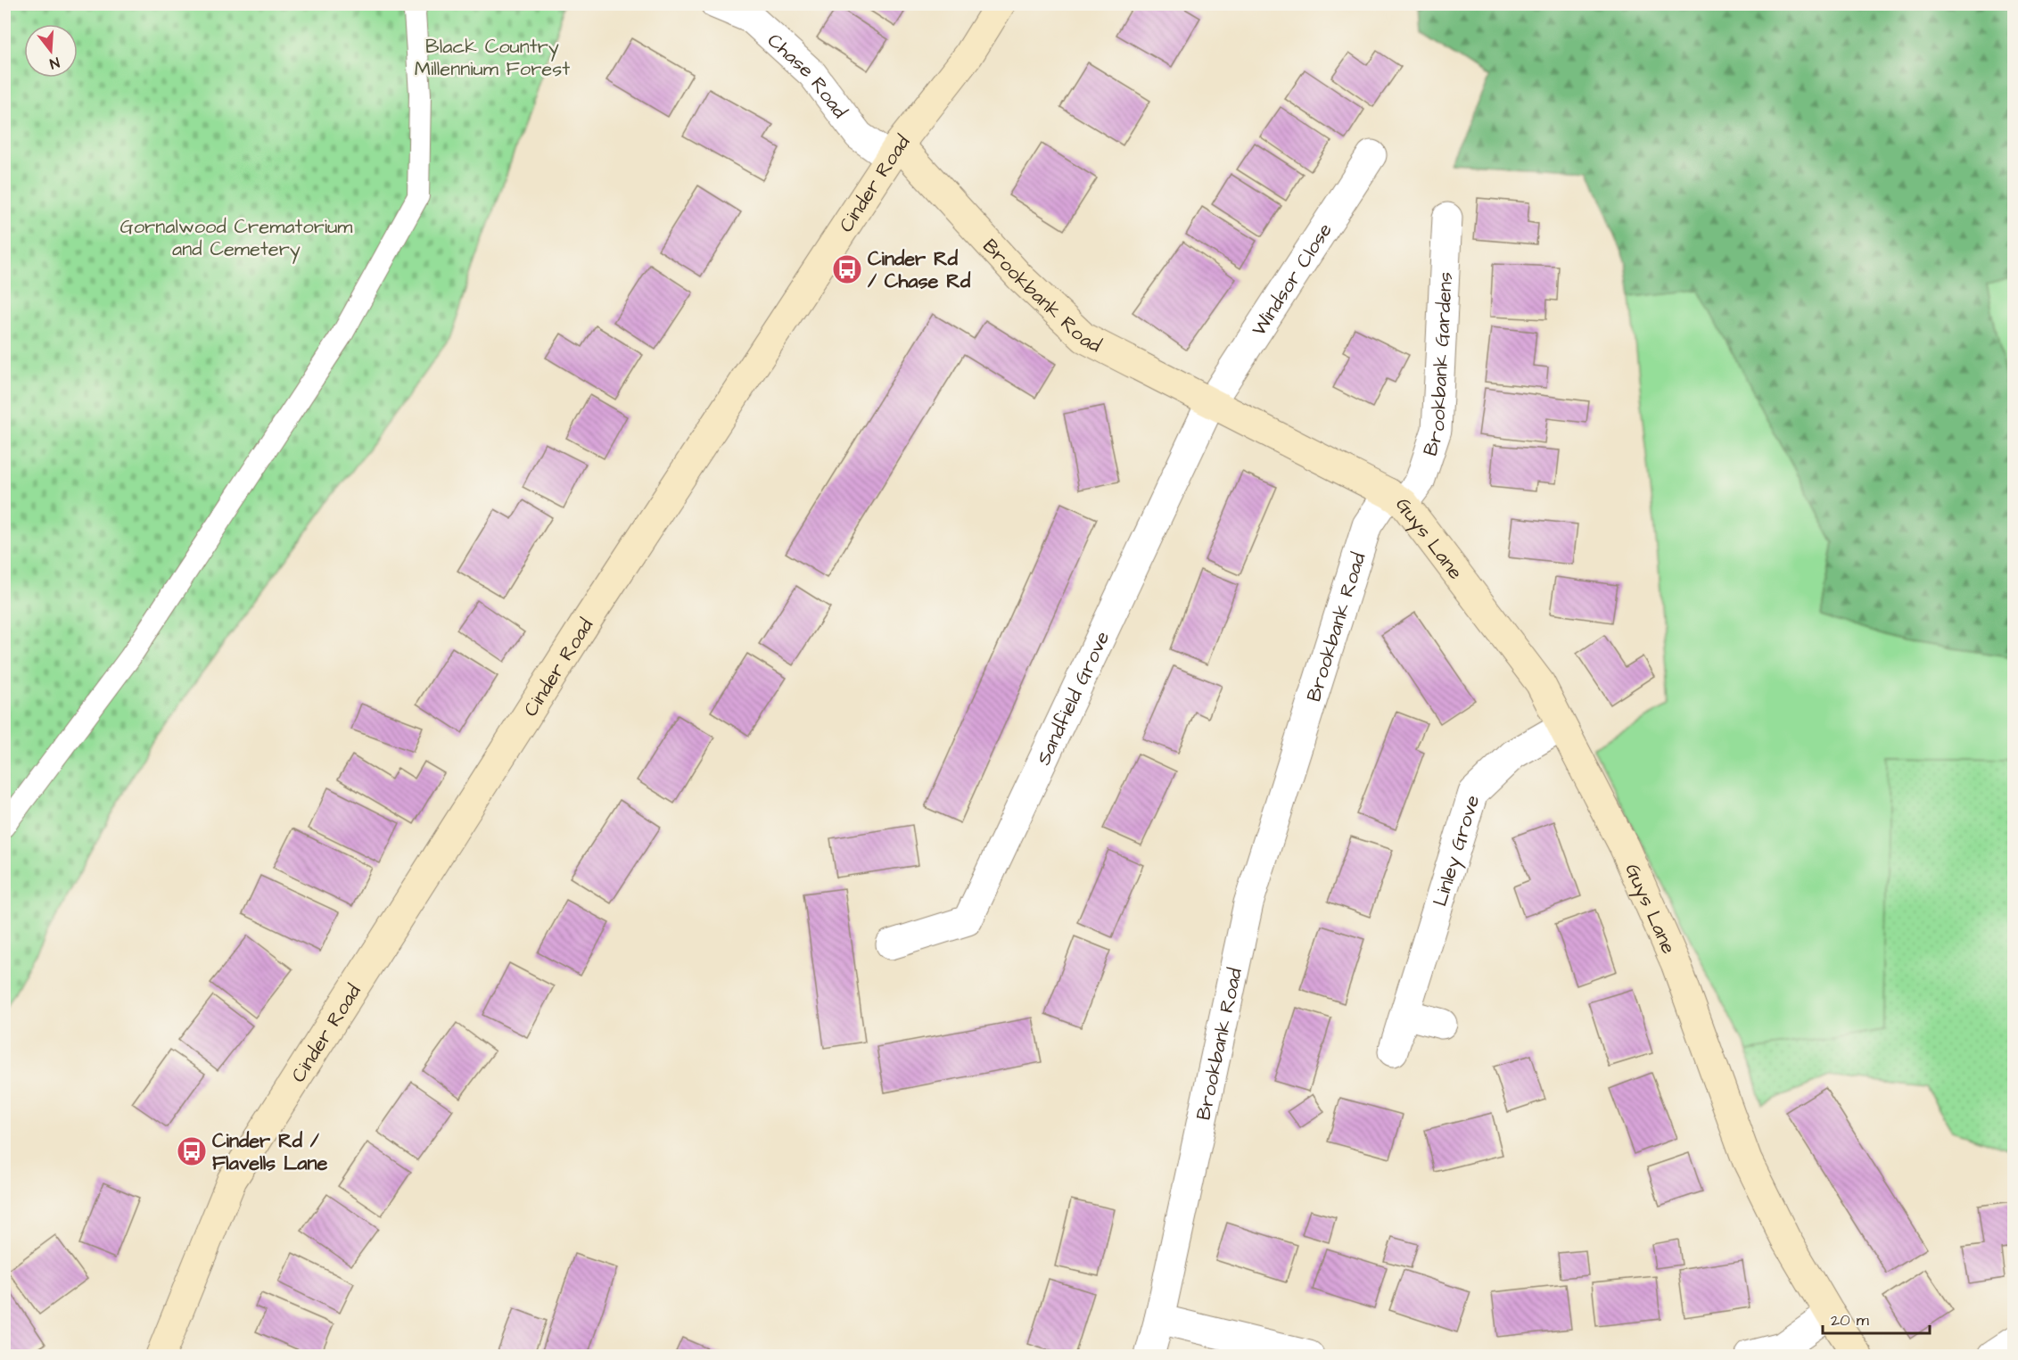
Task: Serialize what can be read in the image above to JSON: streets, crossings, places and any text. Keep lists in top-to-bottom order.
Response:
{
  "streets": {
    "street": [
      "Chase Road",
      "Cinder Road",
      "Windsor Close",
      "Brookbank Road",
      "Brookbank Gardens",
      "Guys Lane",
      "Sandfield Grove",
      "Linley Grove"
    ]
  },
  "crossings": [
    ["Chase Road", "Cinder Road"],
    ["Chase Road", "Brookbank Road"],
    ["Cinder Road", "Brookbank Road"],
    ["Windsor Close", "Brookbank Road"],
    ["Windsor Close", "Sandfield Grove"],
    ["Brookbank Road", "Brookbank Gardens"],
    ["Brookbank Road", "Guys Lane"],
    ["Brookbank Road", "Sandfield Grove"],
    ["Brookbank Gardens", "Guys Lane"],
    ["Guys Lane", "Linley Grove"]
  ],
  "parks": ["Black Country Millennium Forest", "Gornalwood Crematorium and Cemetery"],
  "places": {
    "bus stop": ["Cinder Rd / Chase Rd", "Cinder Rd / Flavells Lane"]
  },
  "scale_bar": "20 m",
  "north": "bottom"
}
